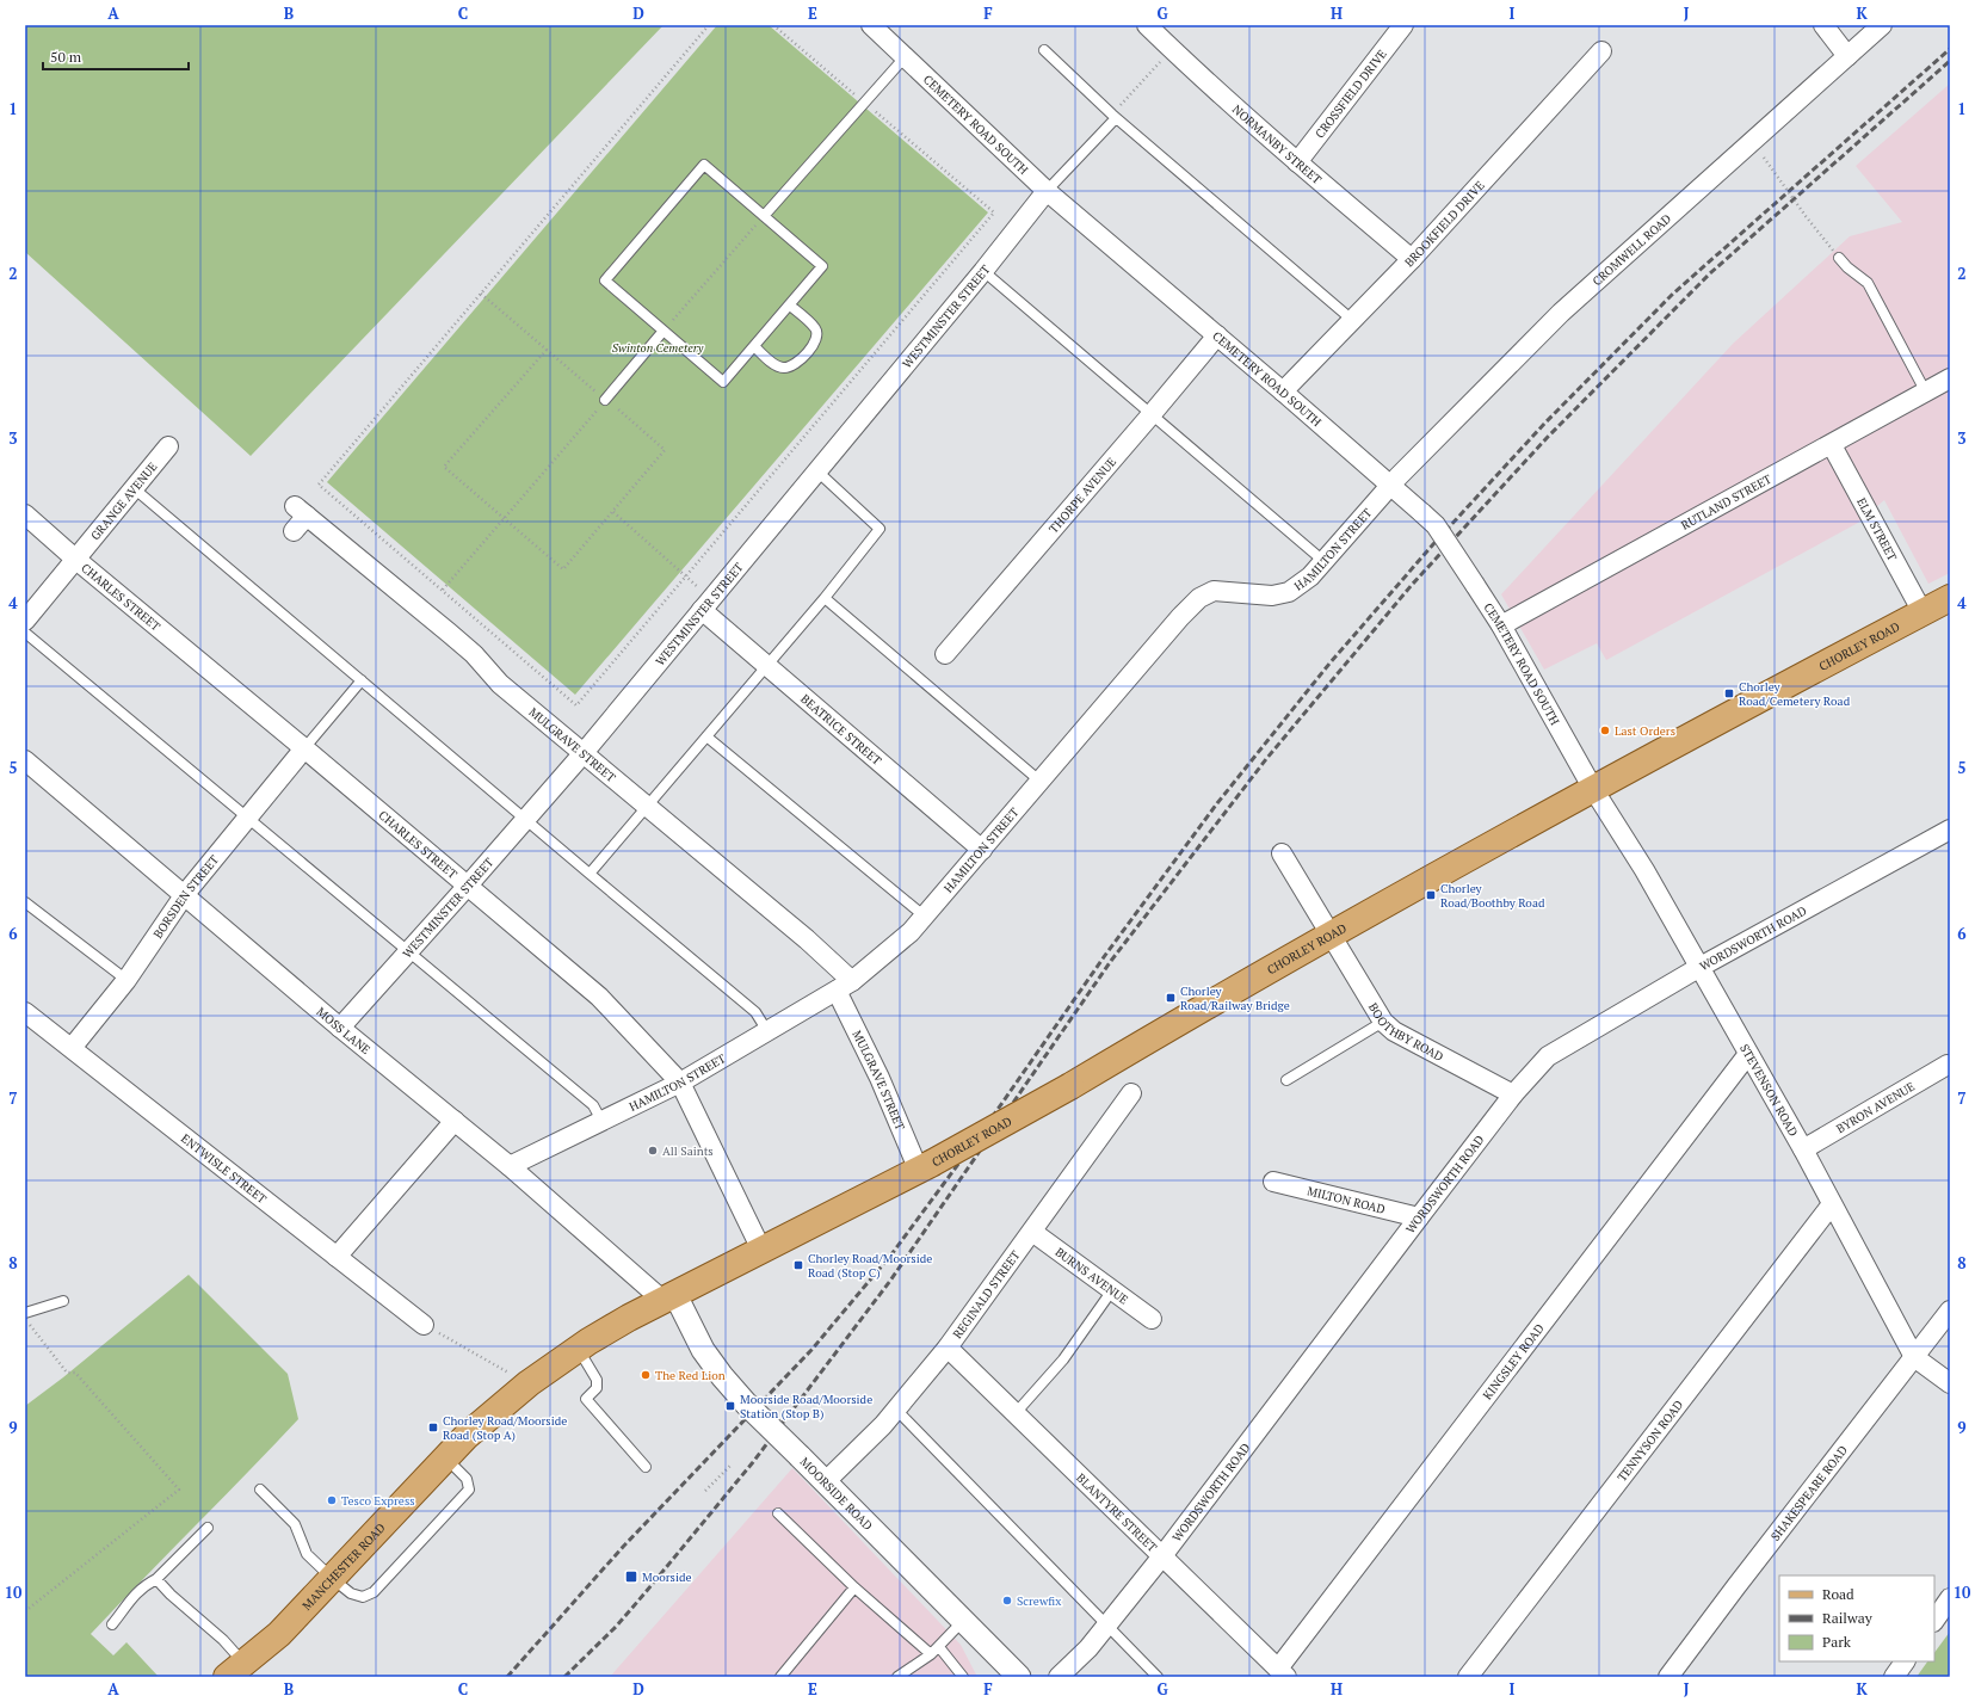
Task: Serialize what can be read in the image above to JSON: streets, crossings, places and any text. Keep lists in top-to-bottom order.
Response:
{
  "streets": {
    "main road": ["CHORLEY ROAD", "MANCHESTER ROAD"],
    "street": [
      "CROSSFIELD DRIVE",
      "CEMETERY ROAD SOUTH",
      "NORMANBY STREET",
      "BROOKFIELD DRIVE",
      "CROMWELL ROAD",
      "WESTMINSTER STREET",
      "THORPE AVENUE",
      "GRANGE AVENUE",
      "RUTLAND STREET",
      "ELM STREET",
      "HAMILTON STREET",
      "CHARLES STREET",
      "BEATRICE STREET",
      "MULGRAVE STREET",
      "BORSDEN STREET",
      "WORDSWORTH ROAD",
      "BOOTHBY ROAD",
      "MOSS LANE",
      "STEVENSON ROAD",
      "BYRON AVENUE",
      "ENTWISLE STREET",
      "MILTON ROAD",
      "BURNS AVENUE",
      "REGINALD STREET",
      "KINGSLEY ROAD",
      "TENNYSON ROAD",
      "SHAKESPEARE ROAD",
      "MOORSIDE ROAD",
      "BLANTYRE STREET"
    ]
  },
  "crossings": [
    ["CROSSFIELD DRIVE", "NORMANBY STREET"],
    ["CEMETERY ROAD SOUTH", "BROOKFIELD DRIVE"],
    ["CEMETERY ROAD SOUTH", "CROMWELL ROAD"],
    ["CEMETERY ROAD SOUTH", "WESTMINSTER STREET"],
    ["CEMETERY ROAD SOUTH", "THORPE AVENUE"],
    ["CEMETERY ROAD SOUTH", "RUTLAND STREET"],
    ["CEMETERY ROAD SOUTH", "HAMILTON STREET"],
    ["CEMETERY ROAD SOUTH", "CHORLEY ROAD"],
    ["CEMETERY ROAD SOUTH", "STEVENSON ROAD"],
    ["NORMANBY STREET", "BROOKFIELD DRIVE"],
    ["CROMWELL ROAD", "HAMILTON STREET"],
    ["WESTMINSTER STREET", "CHARLES STREET"],
    ["WESTMINSTER STREET", "BEATRICE STREET"],
    ["WESTMINSTER STREET", "MULGRAVE STREET"],
    ["WESTMINSTER STREET", "MOSS LANE"],
    ["GRANGE AVENUE", "CHARLES STREET"],
    ["RUTLAND STREET", "ELM STREET"],
    ["ELM STREET", "CHORLEY ROAD"],
    ["HAMILTON STREET", "CHARLES STREET"],
    ["HAMILTON STREET", "BEATRICE STREET"],
    ["HAMILTON STREET", "MULGRAVE STREET"],
    ["HAMILTON STREET", "MOSS LANE"],
    ["CHARLES STREET", "CHORLEY ROAD"],
    ["CHARLES STREET", "BORSDEN STREET"],
    ["CHORLEY ROAD", "MULGRAVE STREET"],
    ["CHORLEY ROAD", "BOOTHBY ROAD"],
    ["CHORLEY ROAD", "MOSS LANE"],
    ["CHORLEY ROAD", "STEVENSON ROAD"],
    ["CHORLEY ROAD", "MOORSIDE ROAD"],
    ["CHORLEY ROAD", "MANCHESTER ROAD"],
    ["BORSDEN STREET", "MOSS LANE"],
    ["BORSDEN STREET", "ENTWISLE STREET"],
    ["WORDSWORTH ROAD", "BOOTHBY ROAD"],
    ["WORDSWORTH ROAD", "STEVENSON ROAD"],
    ["WORDSWORTH ROAD", "MILTON ROAD"],
    ["WORDSWORTH ROAD", "BLANTYRE STREET"],
    ["MOSS LANE", "MOORSIDE ROAD"],
    ["MOSS LANE", "MANCHESTER ROAD"],
    ["STEVENSON ROAD", "BYRON AVENUE"],
    ["STEVENSON ROAD", "KINGSLEY ROAD"],
    ["STEVENSON ROAD", "TENNYSON ROAD"],
    ["STEVENSON ROAD", "SHAKESPEARE ROAD"],
    ["BURNS AVENUE", "REGINALD STREET"],
    ["REGINALD STREET", "MOORSIDE ROAD"],
    ["REGINALD STREET", "BLANTYRE STREET"],
    ["KINGSLEY ROAD", "BLANTYRE STREET"],
    ["MOORSIDE ROAD", "MANCHESTER ROAD"]
  ],
  "parks": ["Swinton Cemetery"],
  "places": {
    "transit": [
      "Chorley Road/Cemetery Road",
      "Chorley Road/Boothby Road",
      "Chorley Road/Railway Bridge",
      "Chorley Road/Moorside Road (Stop C)",
      "Moorside Road/Moorside Station (Stop B)",
      "Chorley Road/Moorside Road (Stop A)",
      "Moorside"
    ],
    "other": [
      "Last Orders",
      "All Saints",
      "The Red Lion",
      "Tesco Express",
      "Screwfix"
    ]
  },
  "legend": ["Road", "Railway", "Park"],
  "scale_bar": "50 m",
  "grid": {
    "columns": [
      "A",
      "B",
      "C",
      "D",
      "E",
      "F",
      "G",
      "H",
      "I",
      "J",
      "K"
    ],
    "rows": [
      "1",
      "2",
      "3",
      "4",
      "5",
      "6",
      "7",
      "8",
      "9",
      "10"
    ]
  }
}
